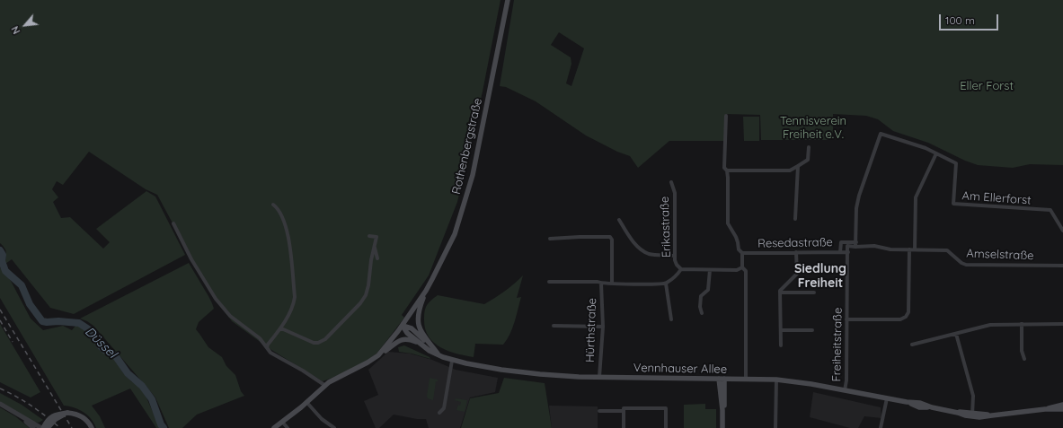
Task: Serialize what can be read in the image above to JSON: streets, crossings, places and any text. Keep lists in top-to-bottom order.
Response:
{
  "streets": {
    "main road": ["Rothenbergstraße", "Vennhauser Allee"],
    "street": [
      "Am Ellerforst",
      "Erikastraße",
      "Resedastraße",
      "Amselstraße",
      "Hürthstraße",
      "Freiheitstraße"
    ]
  },
  "crossings": [
    ["Rothenbergstraße", "Vennhauser Allee"],
    ["Am Ellerforst", "Amselstraße"],
    ["Resedastraße", "Freiheitstraße"],
    ["Hürthstraße", "Vennhauser Allee"],
    ["Freiheitstraße", "Vennhauser Allee"]
  ],
  "districts": ["Siedlung Freiheit"],
  "water": ["Düssel"],
  "parks": ["Eller Forst", "Tennisverein Freiheit e.V."],
  "scale_bar": "100 m",
  "north": "bottom left"
}
